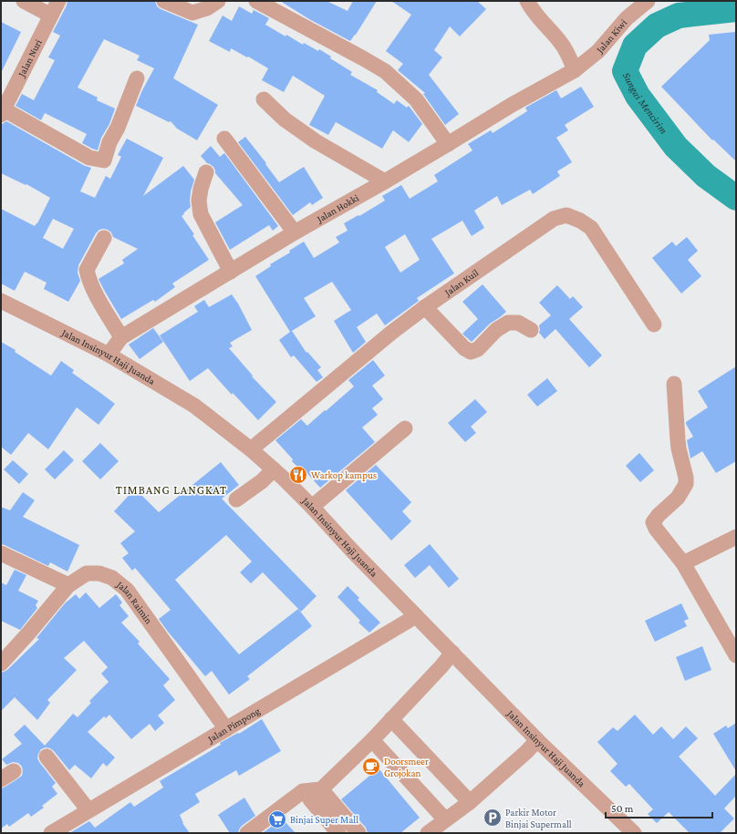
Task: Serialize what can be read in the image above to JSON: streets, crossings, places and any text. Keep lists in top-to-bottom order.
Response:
{
  "streets": {
    "street": [
      "Jalan Kiwi",
      "Jalan Nuri",
      "Jalan Hokki",
      "Jalan Kuil",
      "Jalan Insinyur Haji Juanda",
      "Jalan Raimin",
      "Jalan Pimpong"
    ]
  },
  "crossings": [
    ["Jalan Kiwi", "Jalan Hokki"],
    ["Jalan Hokki", "Jalan Insinyur Haji Juanda"],
    ["Jalan Kuil", "Jalan Insinyur Haji Juanda"],
    ["Jalan Insinyur Haji Juanda", "Jalan Pimpong"],
    ["Jalan Raimin", "Jalan Pimpong"]
  ],
  "districts": ["TIMBANG LANGKAT"],
  "water": ["Sungai Mencirim"],
  "places": {
    "restaurant": ["Warkop kampus"],
    "cafe": ["Doorsmeer Grojokan"],
    "parking": ["Parkir Motor Binjai Supermall"],
    "supermarket": ["Binjai Super Mall"]
  },
  "scale_bar": "50 m"
}
